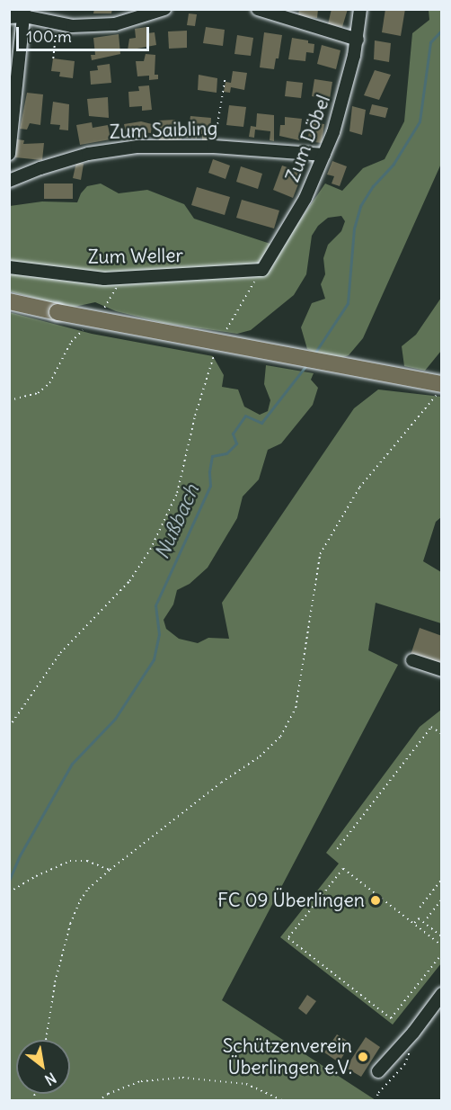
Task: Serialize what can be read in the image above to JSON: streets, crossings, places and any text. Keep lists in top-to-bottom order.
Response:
{
  "streets": {
    "street": ["Zum Saibling", "Zum Döbel", "Zum Weller"]
  },
  "crossings": [
    ["Zum Saibling", "Zum Döbel"],
    ["Zum Döbel", "Zum Weller"]
  ],
  "water": ["Nußbach"],
  "places": ["FC 09 Überlingen", "Schützenverein Überlingen e.V."],
  "scale_bar": "100 m",
  "north": "bottom right"
}
